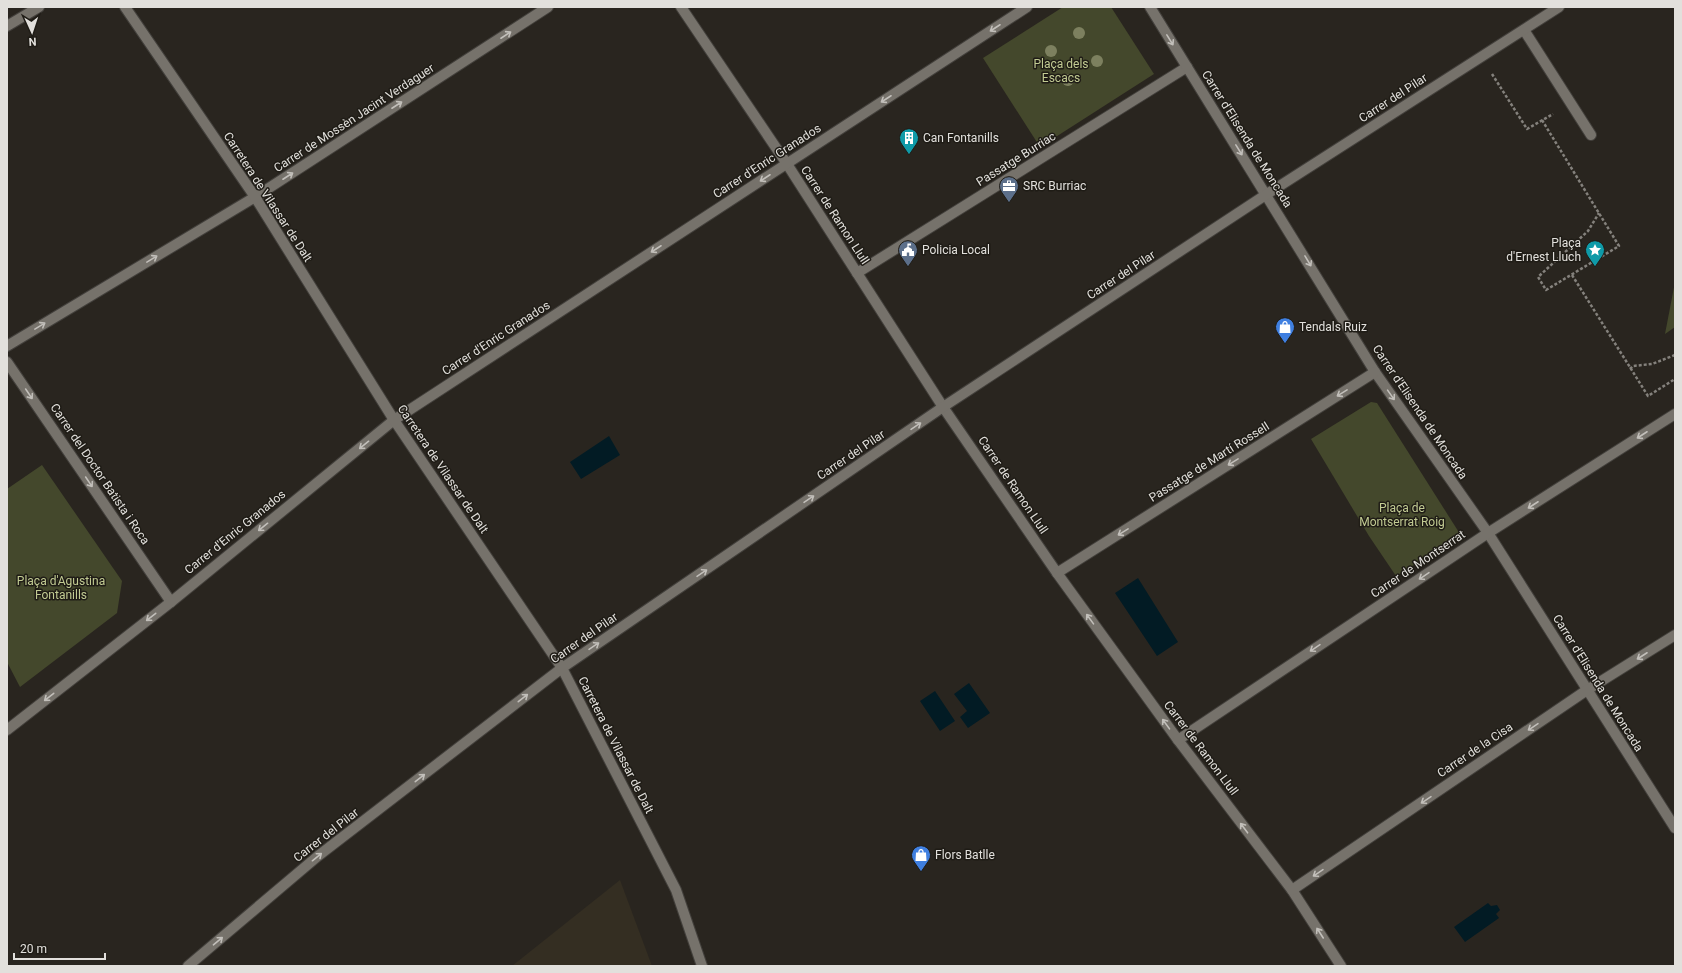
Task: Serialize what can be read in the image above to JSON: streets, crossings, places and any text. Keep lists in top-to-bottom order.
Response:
{
  "streets": {
    "street": [
      "Carrer del Pilar",
      "Carrer de Mossèn Jacint Verdaguer",
      "Carrer d'Elisenda de Moncada",
      "Passatge Burriac",
      "Carrer d'Enric Granados",
      "Carretera de Vilassar de Dalt",
      "Carrer de Ramon Llull",
      "Passatge de Martí Rossell",
      "Carrer del Doctor Batista i Roca",
      "Carrer de Montserrat",
      "Carrer de la Cisa"
    ]
  },
  "crossings": [
    ["Carrer del Pilar", "Carrer d'Elisenda de Moncada"],
    ["Carrer del Pilar", "Carretera de Vilassar de Dalt"],
    ["Carrer del Pilar", "Carrer de Ramon Llull"],
    ["Carrer de Mossèn Jacint Verdaguer", "Carretera de Vilassar de Dalt"],
    ["Carrer d'Elisenda de Moncada", "Passatge Burriac"],
    ["Carrer d'Elisenda de Moncada", "Passatge de Martí Rossell"],
    ["Carrer d'Elisenda de Moncada", "Carrer de Montserrat"],
    ["Carrer d'Elisenda de Moncada", "Carrer de la Cisa"],
    ["Passatge Burriac", "Carrer de Ramon Llull"],
    ["Carrer d'Enric Granados", "Carretera de Vilassar de Dalt"],
    ["Carrer d'Enric Granados", "Carrer de Ramon Llull"],
    ["Carrer d'Enric Granados", "Carrer del Doctor Batista i Roca"],
    ["Carrer de Ramon Llull", "Passatge de Martí Rossell"],
    ["Carrer de Ramon Llull", "Carrer de Montserrat"],
    ["Carrer de Ramon Llull", "Carrer de la Cisa"]
  ],
  "one_way": [
    "Carrer del Pilar",
    "Carrer de Mossèn Jacint Verdaguer",
    "Carrer d'Elisenda de Moncada",
    "Carrer d'Enric Granados",
    "Carrer de Ramon Llull",
    "Passatge de Martí Rossell",
    "Carrer del Doctor Batista i Roca",
    "Carrer de Montserrat",
    "Carrer de la Cisa"
  ],
  "parks": ["Plaça dels Escacs", "Plaça de Montserrat Roig", "Plaça d'Agustina Fontanills"],
  "places": {
    "building": ["Can Fontanills"],
    "office": ["SRC Burriac"],
    "public building": ["Policia Local"],
    "place": ["Plaça d'Ernest Lluch"],
    "shop": ["Tendals Ruiz", "Flors Batlle"]
  },
  "scale_bar": "20 m",
  "north": "bottom"
}
